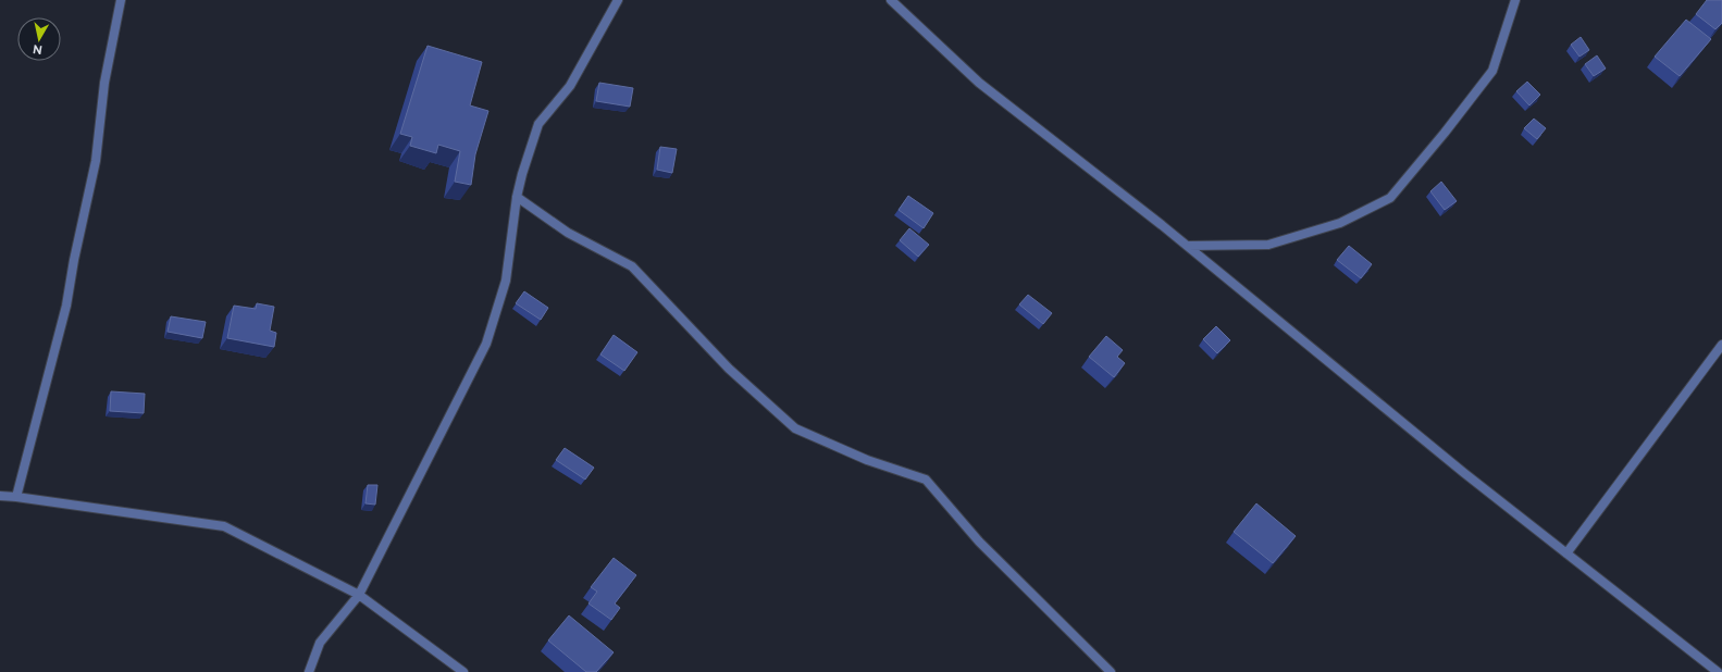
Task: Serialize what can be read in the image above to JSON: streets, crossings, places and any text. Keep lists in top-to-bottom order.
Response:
{
  "north": "bottom"
}
